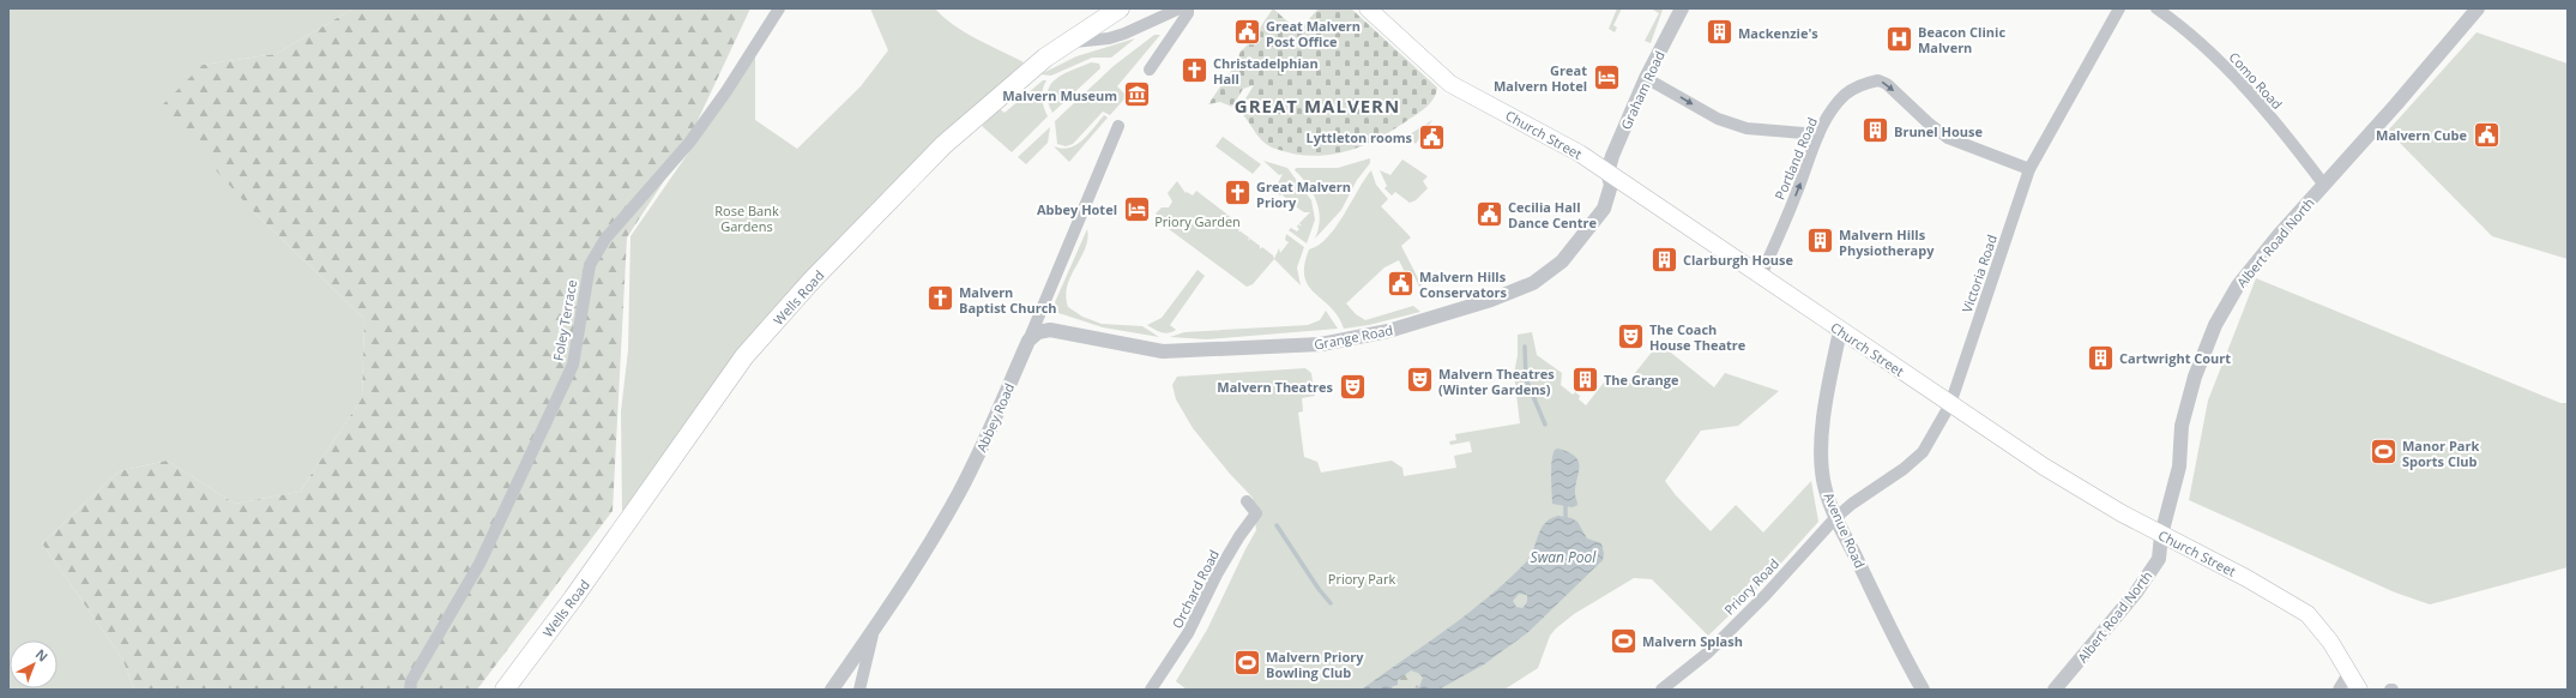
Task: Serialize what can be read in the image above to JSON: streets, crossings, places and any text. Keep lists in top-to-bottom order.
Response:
{
  "streets": {
    "highway": ["Wells Road"],
    "main road": ["Church Street"],
    "street": [
      "Como Road",
      "Graham Road",
      "Portland Road",
      "Albert Road North",
      "Victoria Road",
      "Foley Terrace",
      "Grange Road",
      "Abbey Road",
      "Avenue Road",
      "Priory Road",
      "Orchard Road"
    ]
  },
  "crossings": [
    ["Como Road", "Albert Road North"],
    ["Graham Road", "Church Street"],
    ["Graham Road", "Grange Road"],
    ["Church Street", "Portland Road"],
    ["Church Street", "Albert Road North"],
    ["Church Street", "Victoria Road"],
    ["Church Street", "Grange Road"],
    ["Church Street", "Avenue Road"],
    ["Portland Road", "Victoria Road"],
    ["Victoria Road", "Avenue Road"],
    ["Victoria Road", "Priory Road"],
    ["Grange Road", "Abbey Road"],
    ["Avenue Road", "Priory Road"]
  ],
  "districts": ["GREAT MALVERN"],
  "water": ["Swan Pool"],
  "parks": ["Rose Bank Gardens", "Priory Garden", "Priory Park"],
  "places": {
    "public building": [
      "Great Malvern Post Office",
      "Malvern Cube",
      "Lyttleton rooms",
      "Cecilia Hall Dance Centre",
      "Malvern Hills Conservators"
    ],
    "building": [
      "Mackenzie's",
      "Brunel House",
      "Malvern Hills Physiotherapy",
      "Clarburgh House",
      "Cartwright Court",
      "The Grange"
    ],
    "hospital": ["Beacon Clinic Malvern"],
    "church": ["Christadelphian Hall", "Great Malvern Priory", "Malvern Baptist Church"],
    "hotel": ["Great Malvern Hotel", "Abbey Hotel"],
    "museum": ["Malvern Museum"],
    "theatre": ["The Coach House Theatre", "Malvern Theatres (Winter Gardens)", "Malvern Theatres"],
    "sports": ["Manor Park Sports Club", "Malvern Splash", "Malvern Priory Bowling Club"]
  },
  "north": "top right"
}
